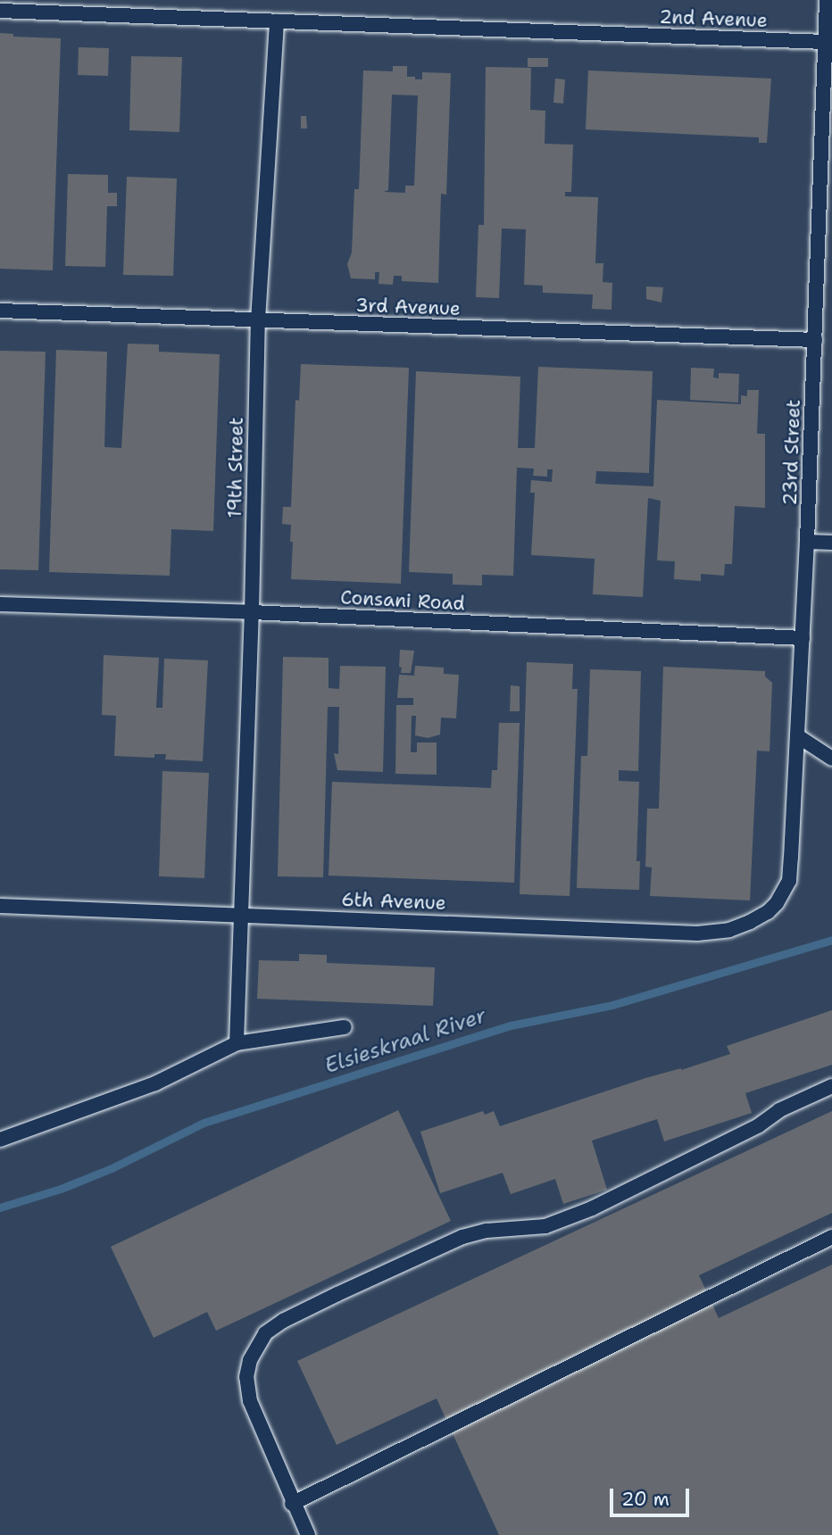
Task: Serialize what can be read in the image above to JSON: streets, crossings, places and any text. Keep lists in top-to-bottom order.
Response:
{
  "streets": {
    "lane": [
      "2nd Avenue",
      "3rd Avenue",
      "23rd Street",
      "19th Street",
      "Consani Road",
      "6th Avenue"
    ]
  },
  "crossings": [
    ["2nd Avenue", "23rd Street"],
    ["2nd Avenue", "19th Street"],
    ["3rd Avenue", "23rd Street"],
    ["3rd Avenue", "19th Street"],
    ["23rd Street", "Consani Road"],
    ["23rd Street", "6th Avenue"],
    ["19th Street", "Consani Road"],
    ["19th Street", "6th Avenue"]
  ],
  "water": ["Elsieskraal River"],
  "scale_bar": "20 m"
}
